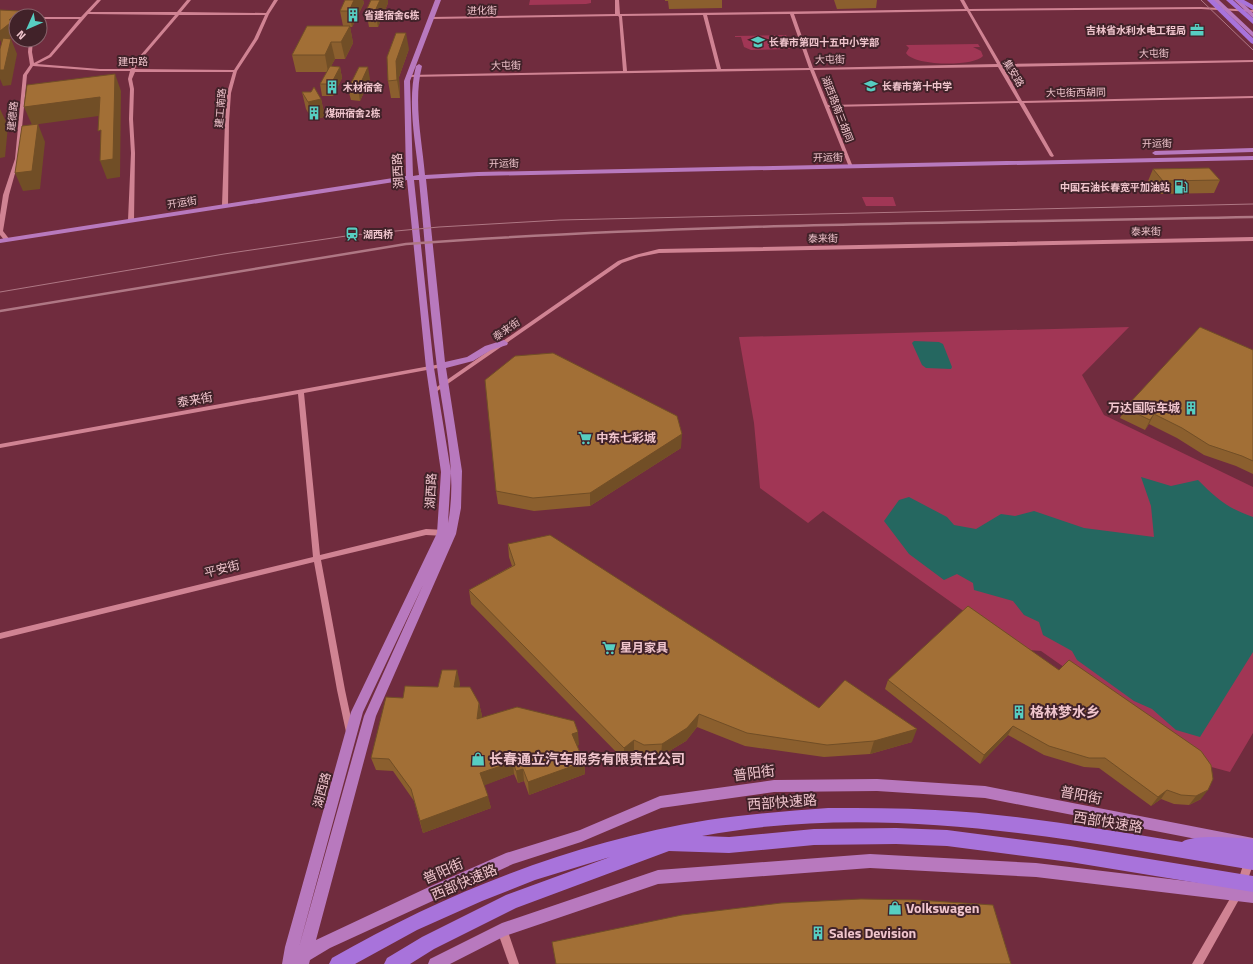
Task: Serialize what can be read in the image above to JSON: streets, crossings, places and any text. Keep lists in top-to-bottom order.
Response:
{
  "streets": {
    "highway": ["西部快速路"],
    "main road": ["开运街", "湖西路", "普阳街"],
    "street": [
      "进化街",
      "大屯街",
      "建中路",
      "集安路",
      "大屯街西胡同",
      "建工南路",
      "湖西路南三胡同",
      "建德路",
      "泰来街",
      "平安街"
    ]
  },
  "crossings": [
    ["进化街", "集安路"],
    ["进化街", "湖西路南三胡同"],
    ["进化街", "湖西路"],
    ["大屯街", "集安路"],
    ["大屯街", "湖西路南三胡同"],
    ["大屯街", "湖西路"],
    ["建中路", "建工南路"],
    ["建中路", "建德路"],
    ["集安路", "大屯街西胡同"],
    ["集安路", "开运街"],
    ["大屯街西胡同", "湖西路南三胡同"],
    ["建工南路", "开运街"],
    ["湖西路南三胡同", "开运街"],
    ["建德路", "开运街"],
    ["开运街", "湖西路"],
    ["湖西路", "泰来街"],
    ["湖西路", "平安街"],
    ["湖西路", "普阳街"]
  ],
  "places": {
    "building": [
      "省建宿舍6栋",
      "木材宿舍",
      "煤研宿舍2栋",
      "万达国际车城",
      "格林梦水乡",
      "Sales Devision"
    ],
    "office": ["吉林省水利水电工程局"],
    "school or university": ["长春市第四十五中小学部", "长春市第十中学"],
    "fuel station": ["中国石油长春宽平加油站"],
    "station": ["湖西桥"],
    "supermarket": ["中东七彩城", "星月家具"],
    "shop": ["长春通立汽车服务有限责任公司", "Volkswagen"]
  },
  "north": "bottom left"
}
